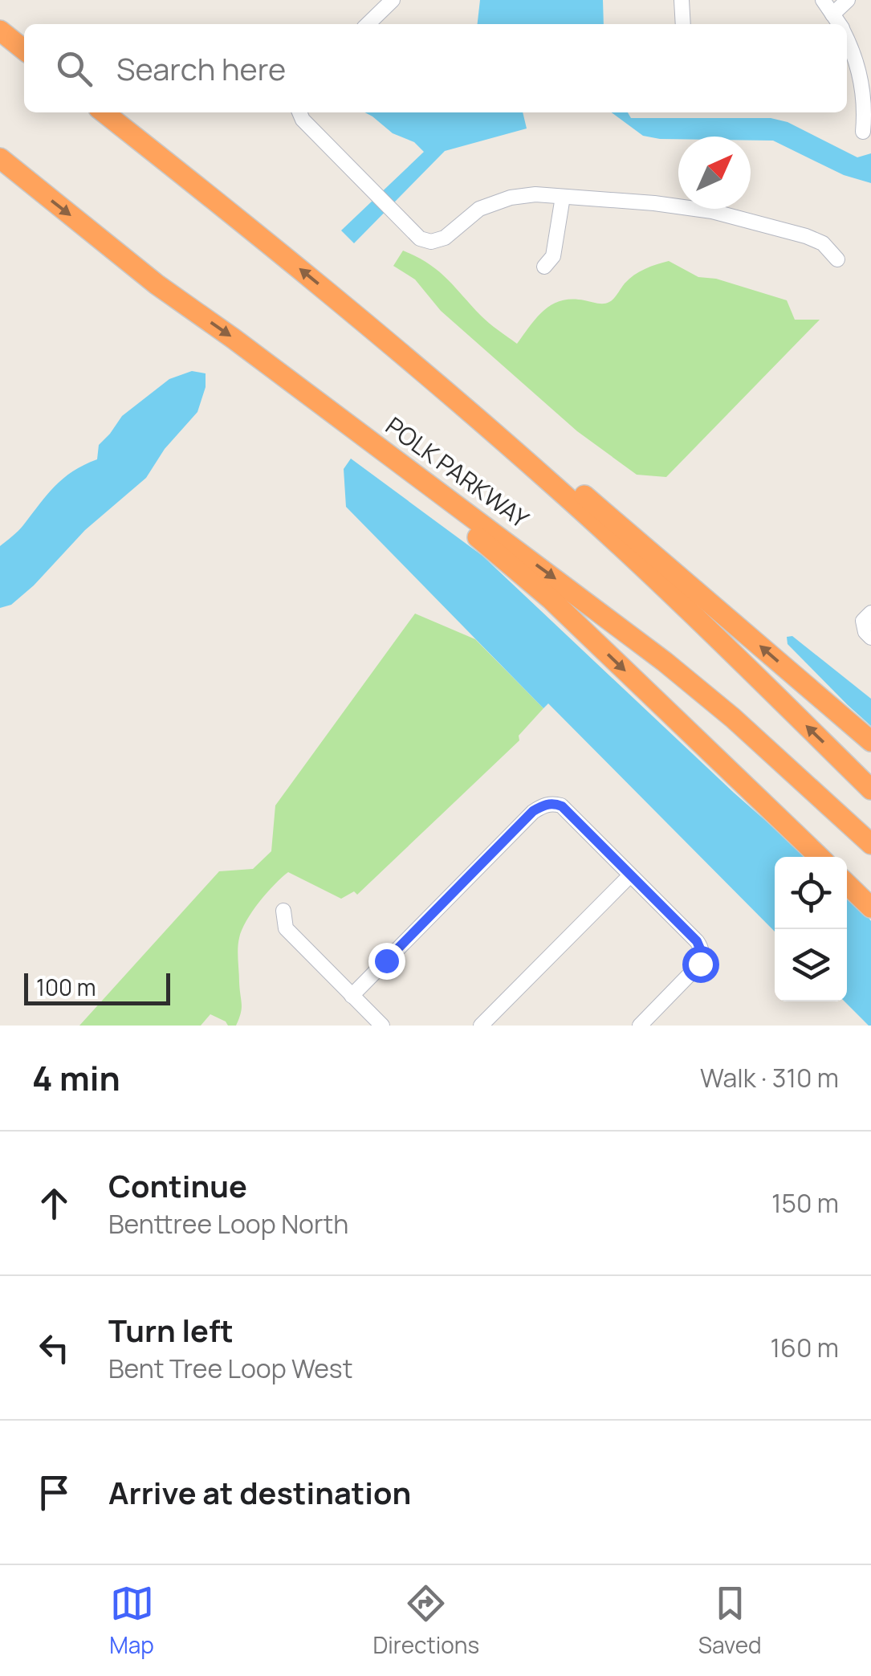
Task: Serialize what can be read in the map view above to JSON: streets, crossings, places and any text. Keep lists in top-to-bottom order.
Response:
{
  "streets": {
    "highway": ["POLK PARKWAY"]
  },
  "scale_bar": "100 m",
  "north": "top right",
  "page": {
    "search": "Search here",
    "scale": "100 m",
    "heading": ["4 min", "Walk · 310 m"],
    "list": [
      ["Continue", "Benttree Loop North", "150 m"],
      ["Turn left", "Bent Tree Loop West", "160 m"],
      "Arrive at destination"
    ],
    "nav": ["Map", "Directions", "Saved"]
  }
}
